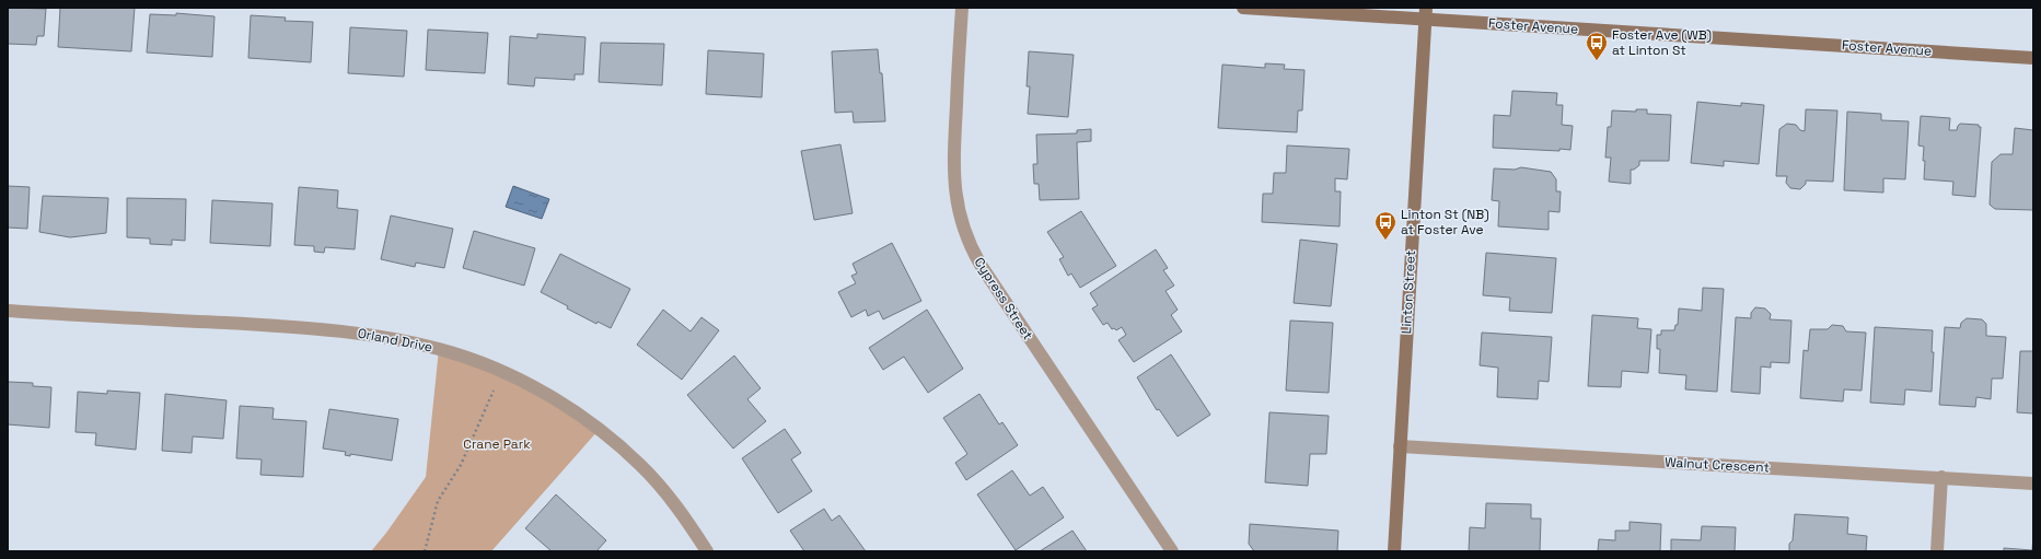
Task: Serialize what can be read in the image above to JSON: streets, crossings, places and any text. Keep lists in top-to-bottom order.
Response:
{
  "streets": {
    "street": [
      "Foster Avenue",
      "Linton Street",
      "Cypress Street",
      "Orland Drive",
      "Walnut Crescent"
    ]
  },
  "crossings": [
    ["Foster Avenue", "Linton Street"],
    ["Linton Street", "Walnut Crescent"]
  ],
  "parks": ["Crane Park"],
  "places": {
    "bus stop": ["Foster Ave (WB) at Linton St", "Linton St (NB) at Foster Ave"]
  }
}
